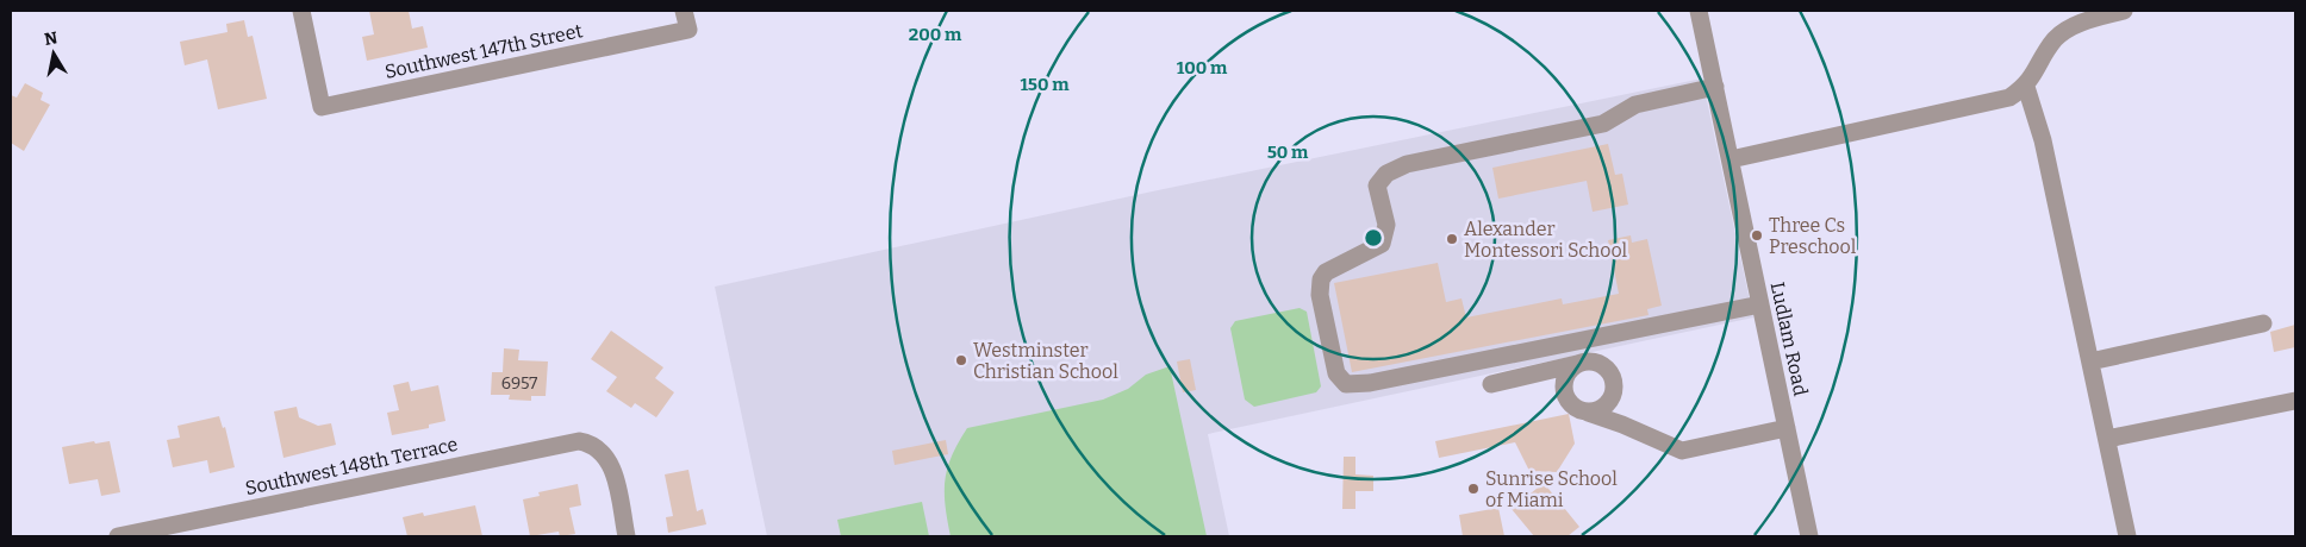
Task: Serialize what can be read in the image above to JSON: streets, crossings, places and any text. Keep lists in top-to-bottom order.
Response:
{
  "streets": {
    "street": ["Southwest 147th Street", "Ludlam Road", "Southwest 148th Terrace"]
  },
  "places": [
    "Three Cs Preschool",
    "Alexander Montessori School",
    "Westminster Christian School",
    "Sunrise School of Miami"
  ],
  "house_numbers": ["6957"],
  "north": "top",
  "rings": [
    "200 m",
    "100 m",
    "150 m",
    "50 m"
  ]
}
